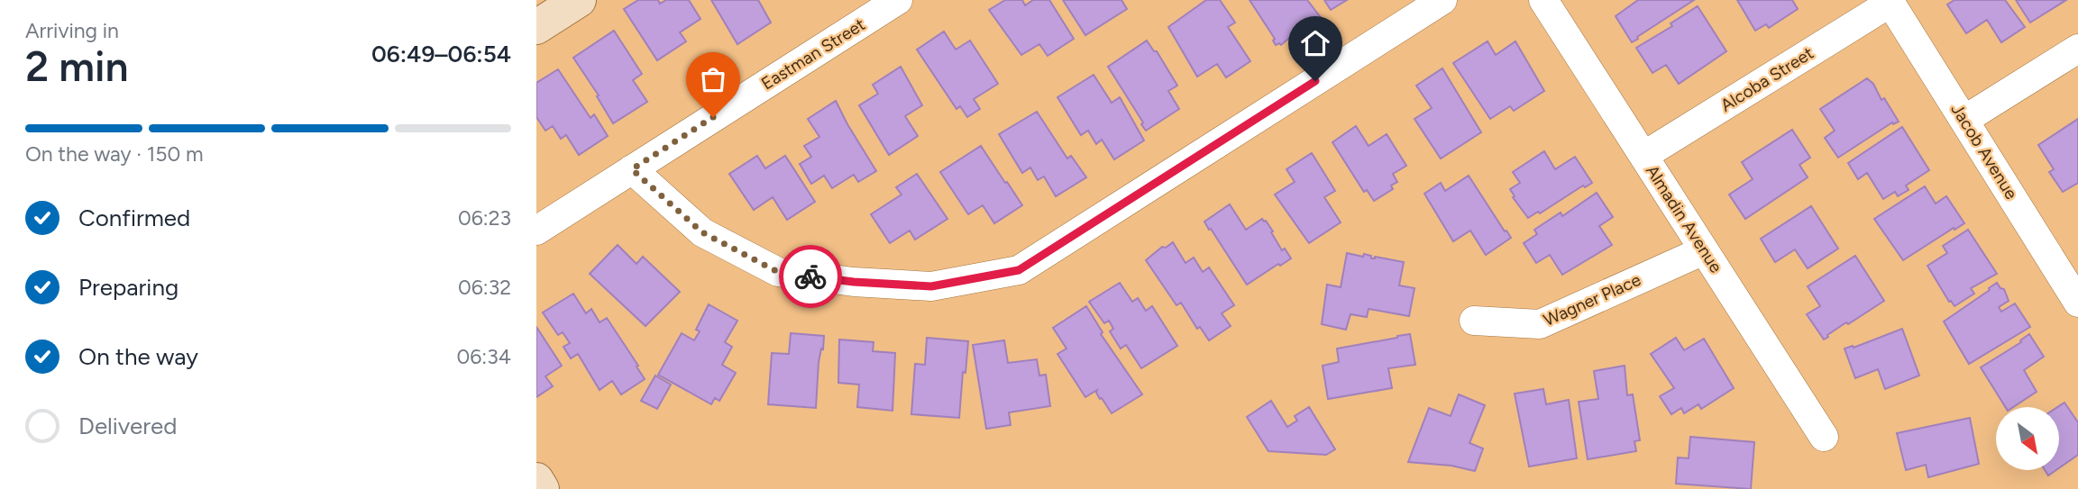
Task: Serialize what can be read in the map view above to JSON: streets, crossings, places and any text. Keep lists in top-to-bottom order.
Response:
{
  "streets": {
    "street": [
      "Eastman Street",
      "Alcoba Street",
      "Jacob Avenue",
      "Almadin Avenue",
      "Wagner Place"
    ]
  },
  "crossings": [
    ["Alcoba Street", "Jacob Avenue"],
    ["Alcoba Street", "Almadin Avenue"],
    ["Almadin Avenue", "Wagner Place"]
  ],
  "north": "bottom right",
  "page": {
    "heading": ["2 min", "Arriving in", "06:49–06:54"],
    "bar": "On the way · 150 m",
    "list": [
      ["Confirmed", "06:23"],
      ["Preparing", "06:32"],
      ["On the way", "06:34"],
      "Delivered"
    ]
  }
}
